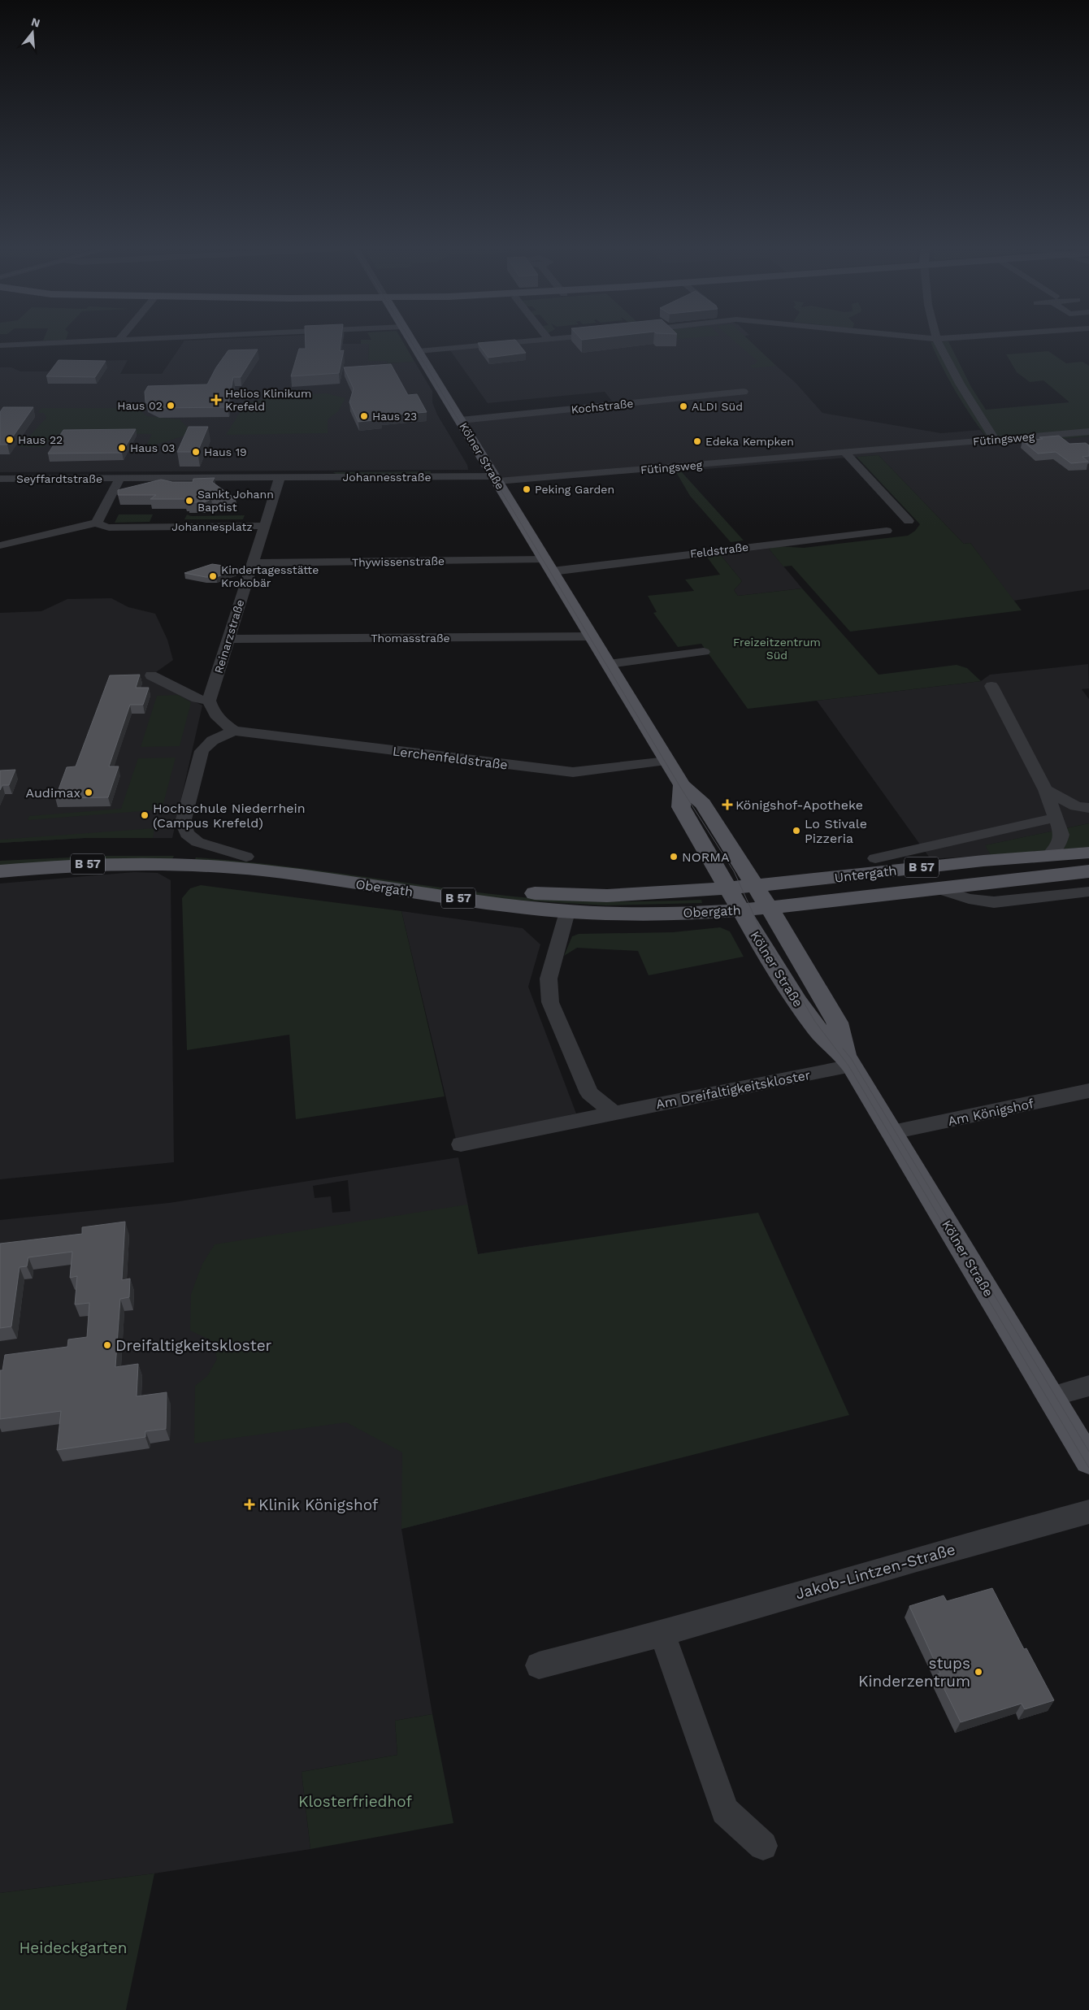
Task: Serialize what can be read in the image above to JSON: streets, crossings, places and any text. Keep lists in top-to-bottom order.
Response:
{
  "streets": {
    "main road": [
      "Kölner Straße",
      "B 57",
      "Untergath",
      "Obergath"
    ],
    "street": [
      "Kochstraße",
      "Fütingsweg",
      "Johannesstraße",
      "Seyffardtstraße",
      "Johannesplatz",
      "Feldstraße",
      "Thywissenstraße",
      "Reinarzstraße",
      "Thomasstraße",
      "Lerchenfeldstraße",
      "Am Dreifaltigkeitskloster",
      "Am Königshof",
      "Jakob-Lintzen-Straße"
    ]
  },
  "crossings": [
    ["Kochstraße", "Kölner Straße"],
    ["Fütingsweg", "Kölner Straße"],
    ["Fütingsweg", "Johannesstraße"],
    ["Kölner Straße", "Johannesstraße"],
    ["Kölner Straße", "Feldstraße"],
    ["Kölner Straße", "Thywissenstraße"],
    ["Kölner Straße", "Thomasstraße"],
    ["Kölner Straße", "Lerchenfeldstraße"],
    ["Kölner Straße", "Untergath"],
    ["Kölner Straße", "Obergath"],
    ["Kölner Straße", "Am Dreifaltigkeitskloster"],
    ["Kölner Straße", "Am Königshof"],
    ["Johannesstraße", "Johannesplatz"],
    ["Johannesplatz", "Reinarzstraße"],
    ["Feldstraße", "Thywissenstraße"],
    ["Thywissenstraße", "Reinarzstraße"],
    ["Reinarzstraße", "Thomasstraße"],
    ["Untergath", "Obergath"]
  ],
  "parks": ["Freizeitzentrum Süd", "Klosterfriedhof", "Heideckgarten"],
  "places": {
    "health": ["Helios Klinikum Krefeld", "Königshof-Apotheke", "Klinik Königshof"],
    "other": [
      "Haus 02",
      "ALDI Süd",
      "Haus 23",
      "Haus 22",
      "Edeka Kempken",
      "Haus 03",
      "Haus 19",
      "Peking Garden",
      "Sankt Johann Baptist",
      "Kindertagesstätte Krokobär",
      "Audimax",
      "Hochschule Niederrhein (Campus Krefeld)",
      "Lo Stivale Pizzeria",
      "NORMA",
      "Dreifaltigkeitskloster",
      "stups Kinderzentrum"
    ]
  },
  "north": "top"
}
